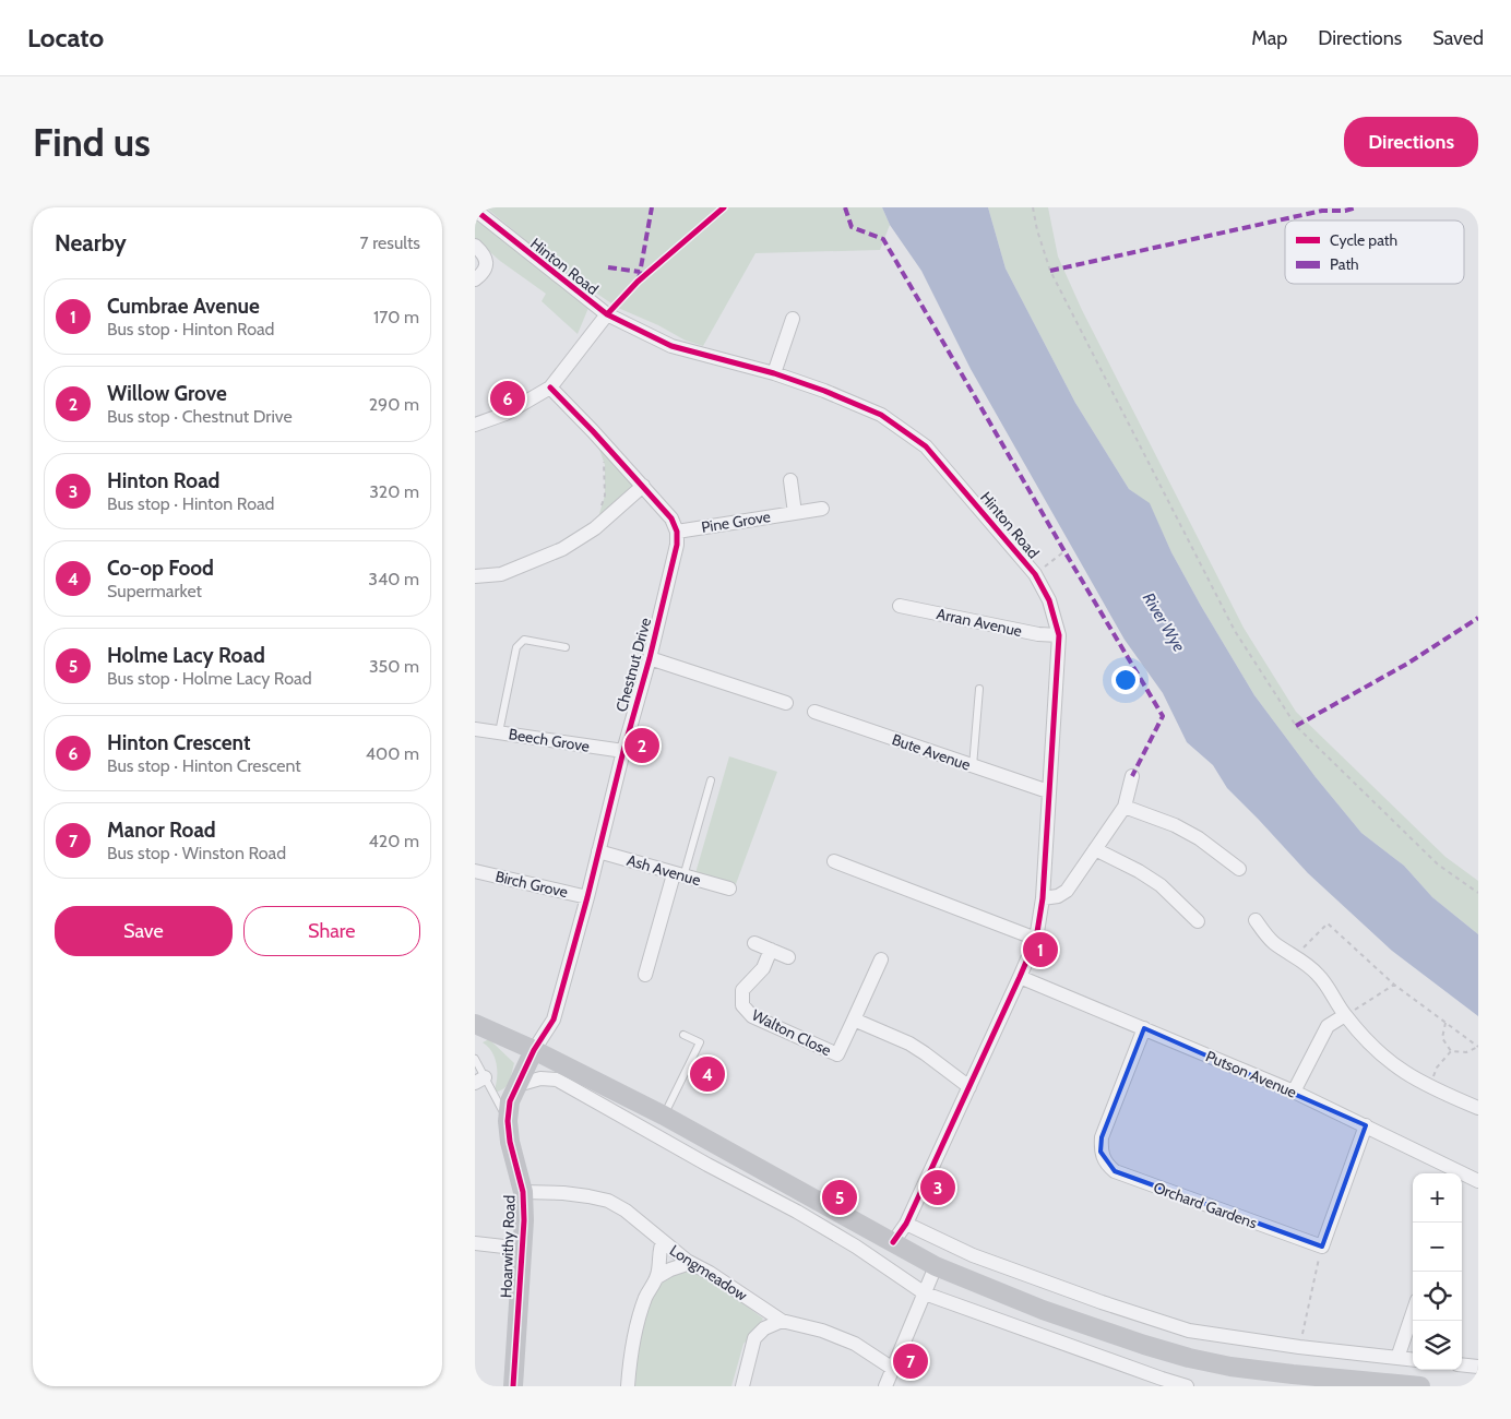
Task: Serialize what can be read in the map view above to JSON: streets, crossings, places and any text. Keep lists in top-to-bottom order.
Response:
{
  "streets": {
    "street": [
      "Hinton Road",
      "Pine Grove",
      "Arran Avenue",
      "Chestnut Drive",
      "Beech Grove",
      "Bute Avenue",
      "Ash Avenue",
      "Birch Grove",
      "Walton Close",
      "Putson Avenue",
      "Orchard Gardens",
      "Hoarwithy Road",
      "Longmeadow"
    ]
  },
  "crossings": [
    ["Hinton Road", "Arran Avenue"],
    ["Hinton Road", "Bute Avenue"],
    ["Hinton Road", "Putson Avenue"],
    ["Pine Grove", "Chestnut Drive"],
    ["Chestnut Drive", "Beech Grove"],
    ["Chestnut Drive", "Ash Avenue"],
    ["Chestnut Drive", "Birch Grove"],
    ["Chestnut Drive", "Hoarwithy Road"],
    ["Putson Avenue", "Orchard Gardens"],
    ["Hoarwithy Road", "Longmeadow"]
  ],
  "water": ["River Wye"],
  "legend": ["Cycle path", "Path"],
  "page": {
    "header": "Locato",
    "nav": ["Map", "Directions", "Saved"],
    "buttons": [
      "Directions",
      ["Save", "Share"]
    ],
    "title": "Find us",
    "heading": ["Nearby", "7 results"],
    "list": [
      {
        "mark": "1",
        "name": "Cumbrae Avenue",
        "note": "Bus stop · Hinton Road",
        "value": "170 m"
      },
      {
        "mark": "2",
        "name": "Willow Grove",
        "note": "Bus stop · Chestnut Drive",
        "value": "290 m"
      },
      {
        "mark": "3",
        "name": "Hinton Road",
        "note": "Bus stop · Hinton Road",
        "value": "320 m"
      },
      {
        "mark": "4",
        "name": "Co-op Food",
        "note": "Supermarket",
        "value": "340 m"
      },
      {
        "mark": "5",
        "name": "Holme Lacy Road",
        "note": "Bus stop · Holme Lacy Road",
        "value": "350 m"
      },
      {
        "mark": "6",
        "name": "Hinton Crescent",
        "note": "Bus stop · Hinton Crescent",
        "value": "400 m"
      },
      {
        "mark": "7",
        "name": "Manor Road",
        "note": "Bus stop · Winston Road",
        "value": "420 m"
      }
    ],
    "pins": [
      "6",
      "2",
      "1",
      "4",
      "3",
      "5",
      "7"
    ],
    "map_buttons": ["+", "−"]
  }
}
